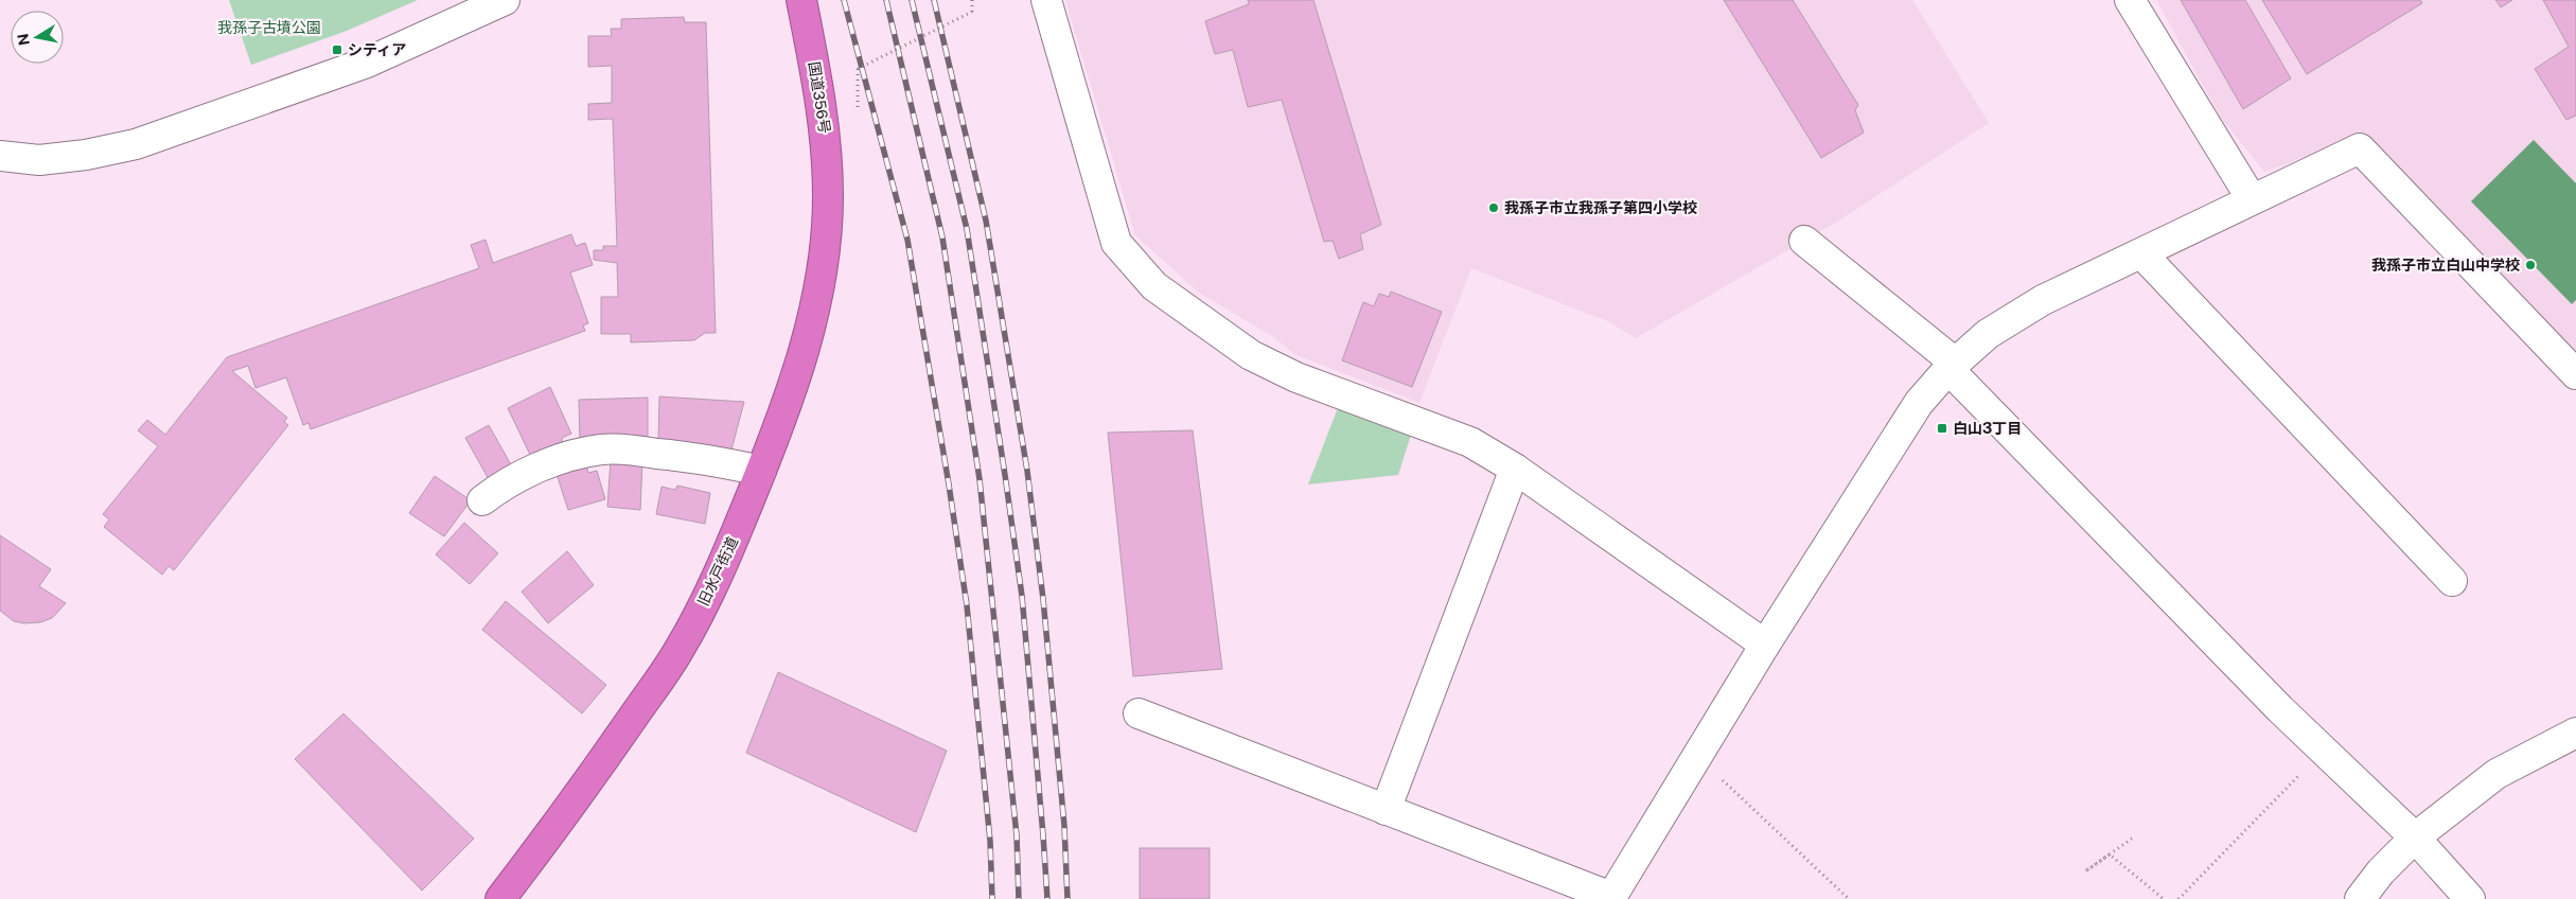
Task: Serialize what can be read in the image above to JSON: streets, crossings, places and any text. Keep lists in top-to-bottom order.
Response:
{
  "streets": {
    "highway": ["国道356号", "旧水戸街道"]
  },
  "crossings": [
    ["国道356号", "旧水戸街道"]
  ],
  "parks": ["我孫子古墳公園"],
  "places": {
    "transit": ["シティア", "白山3丁目"],
    "other": ["我孫子市立我孫子第四小学校", "我孫子市立白山中学校"]
  },
  "north": "left"
}
